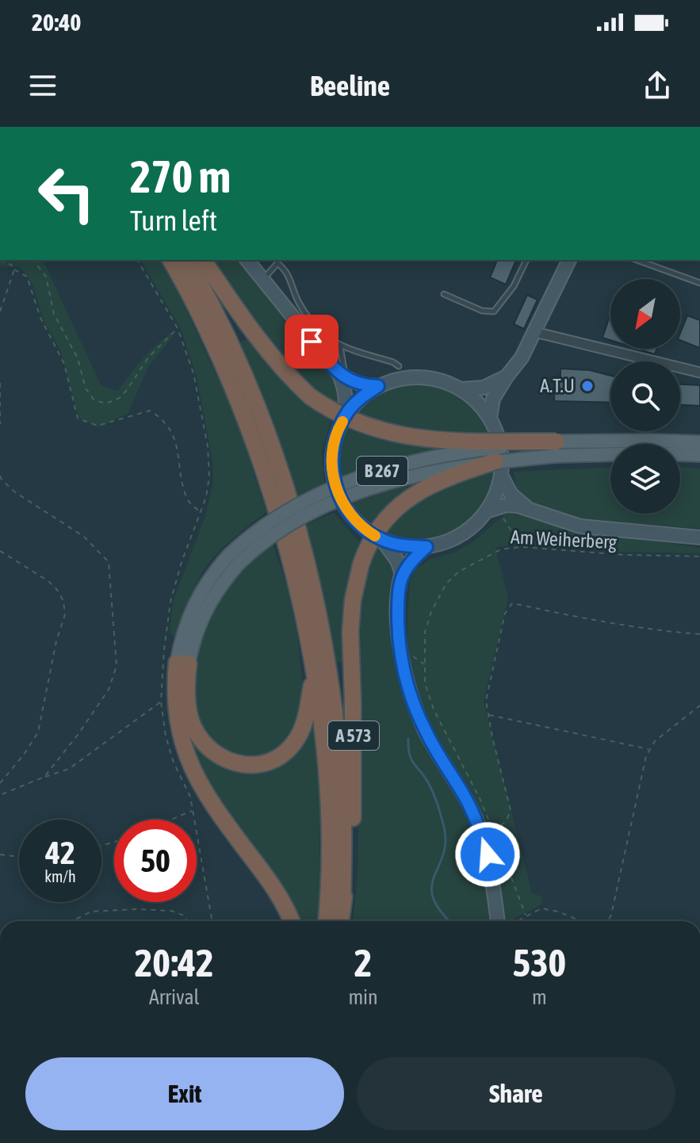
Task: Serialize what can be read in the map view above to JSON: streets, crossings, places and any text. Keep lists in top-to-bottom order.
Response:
{
  "streets": {
    "highway": ["A 573"],
    "main road": ["B 267"],
    "path": ["Am Weiherberg"]
  },
  "crossings": [
    ["B 267", "A 573"]
  ],
  "places": ["A.T.U"],
  "north": "bottom left",
  "page": {
    "status": "20:40",
    "header": "Beeline",
    "turn": ["270 m", "Turn left"],
    "speed": "42 km/h",
    "limit": "50",
    "eta": [
      "20:42",
      "Arrival",
      "2",
      "min",
      "530",
      "m"
    ],
    "buttons": ["Exit", "Share"]
  }
}
